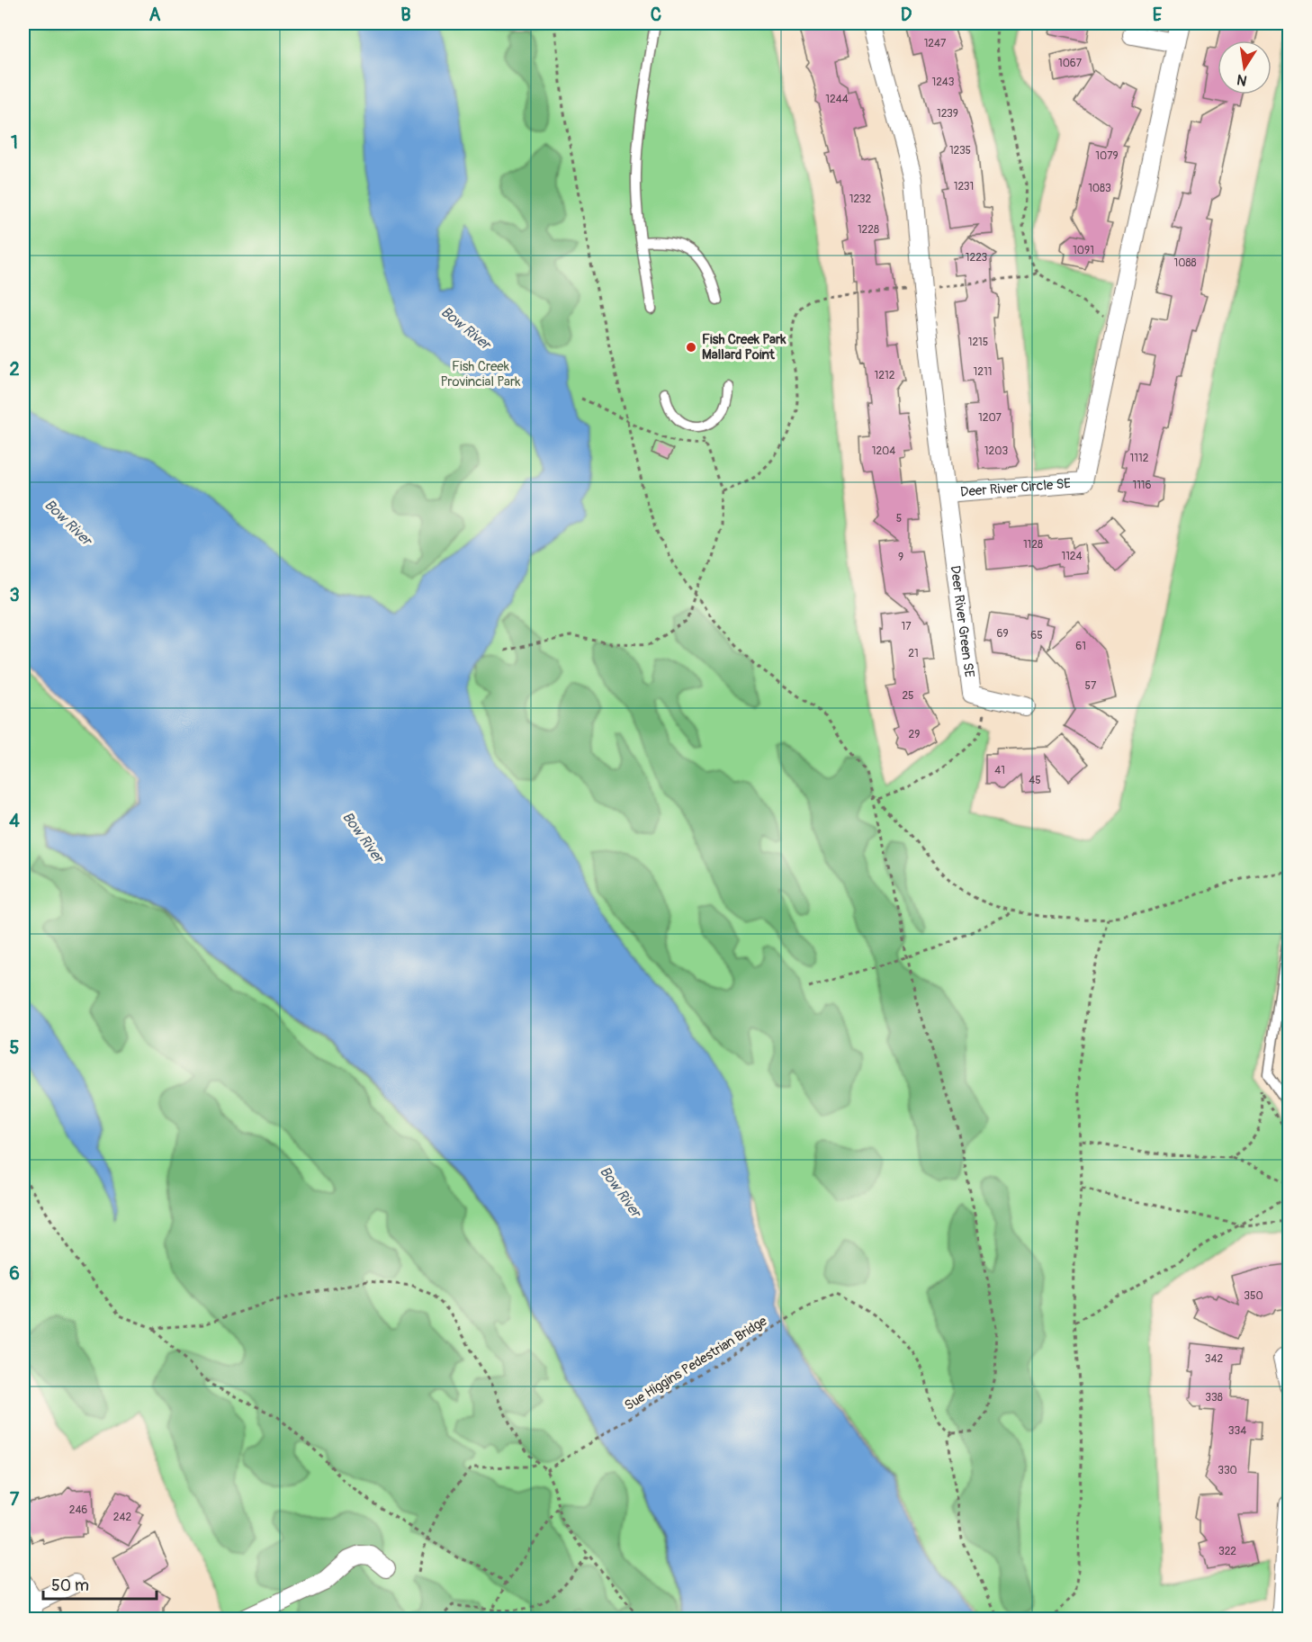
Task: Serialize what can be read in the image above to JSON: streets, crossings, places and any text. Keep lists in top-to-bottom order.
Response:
{
  "streets": {
    "street": ["Deer River Circle SE", "Deer River Green SE"],
    "path": ["Sue Higgins Pedestrian Bridge"]
  },
  "crossings": [
    ["Deer River Circle SE", "Deer River Green SE"]
  ],
  "water": ["Bow River"],
  "parks": ["Fish Creek Provincial Park"],
  "places": ["Fish Creek Park Mallard Point"],
  "house_numbers": [
    "1247",
    "1067",
    "1243",
    "1244",
    "1239",
    "1235",
    "1079",
    "1231",
    "1083",
    "1232",
    "1228",
    "1091",
    "1223",
    "1088",
    "1215",
    "1211",
    "1212",
    "1207",
    "1204",
    "1203",
    "1112",
    "1116",
    "5",
    "1128",
    "1124",
    "9",
    "17",
    "69",
    "65",
    "61",
    "21",
    "57",
    "25",
    "29",
    "41",
    "45",
    "350",
    "342",
    "338",
    "334",
    "330",
    "246",
    "242",
    "322"
  ],
  "scale_bar": "50 m",
  "north": "bottom",
  "grid": {
    "columns": [
      "A",
      "B",
      "C",
      "D",
      "E"
    ],
    "rows": [
      "1",
      "2",
      "3",
      "4",
      "5",
      "6",
      "7"
    ]
  }
}
